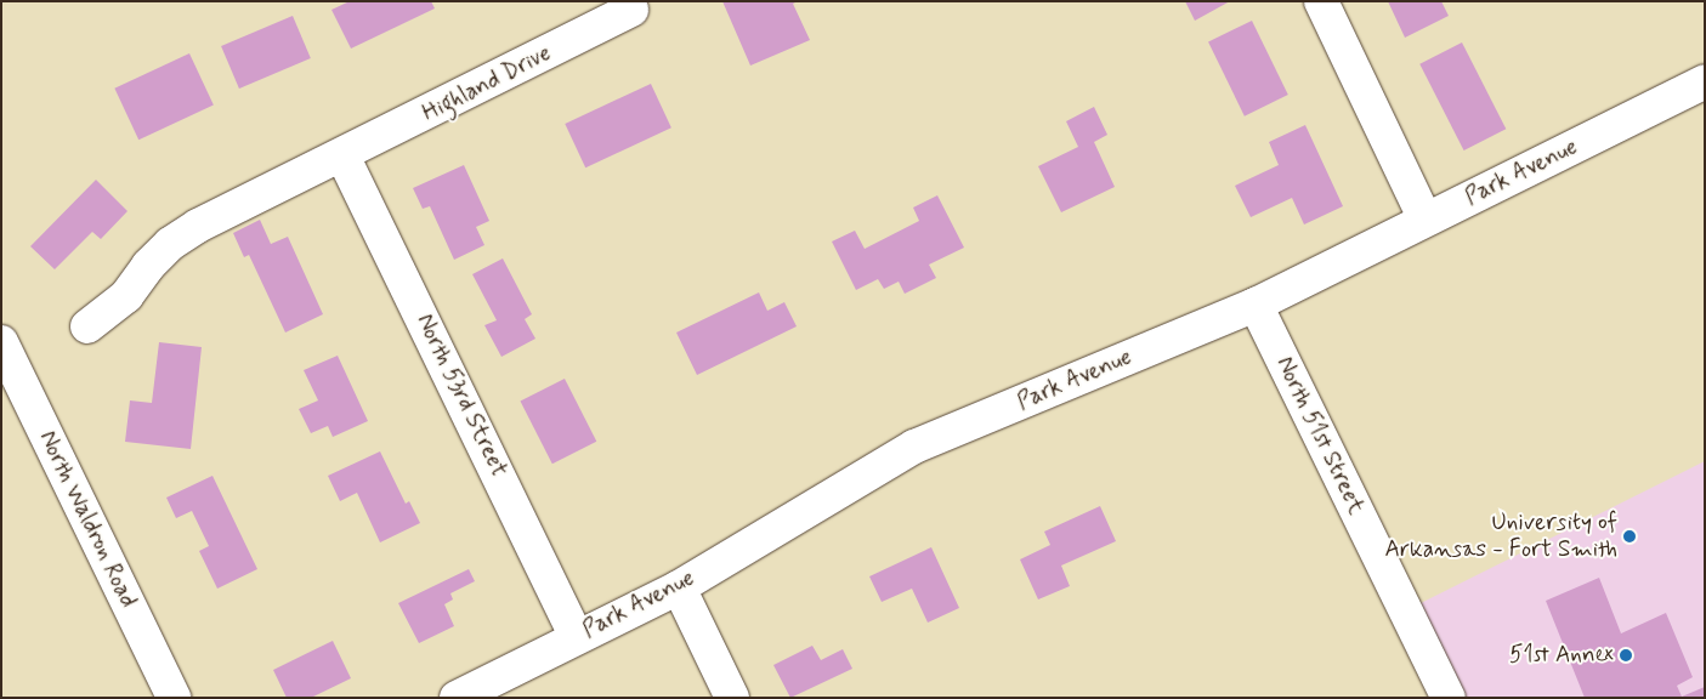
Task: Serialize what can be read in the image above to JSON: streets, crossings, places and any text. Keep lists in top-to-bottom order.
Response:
{
  "streets": {
    "street": [
      "Highland Drive",
      "Park Avenue",
      "North 53rd Street",
      "North 51st Street",
      "North Waldron Road"
    ]
  },
  "crossings": [
    ["Highland Drive", "North 53rd Street"],
    ["Park Avenue", "North 53rd Street"],
    ["Park Avenue", "North 51st Street"]
  ],
  "places": ["University of Arkansas - Fort Smith", "51st Annex"]
}
